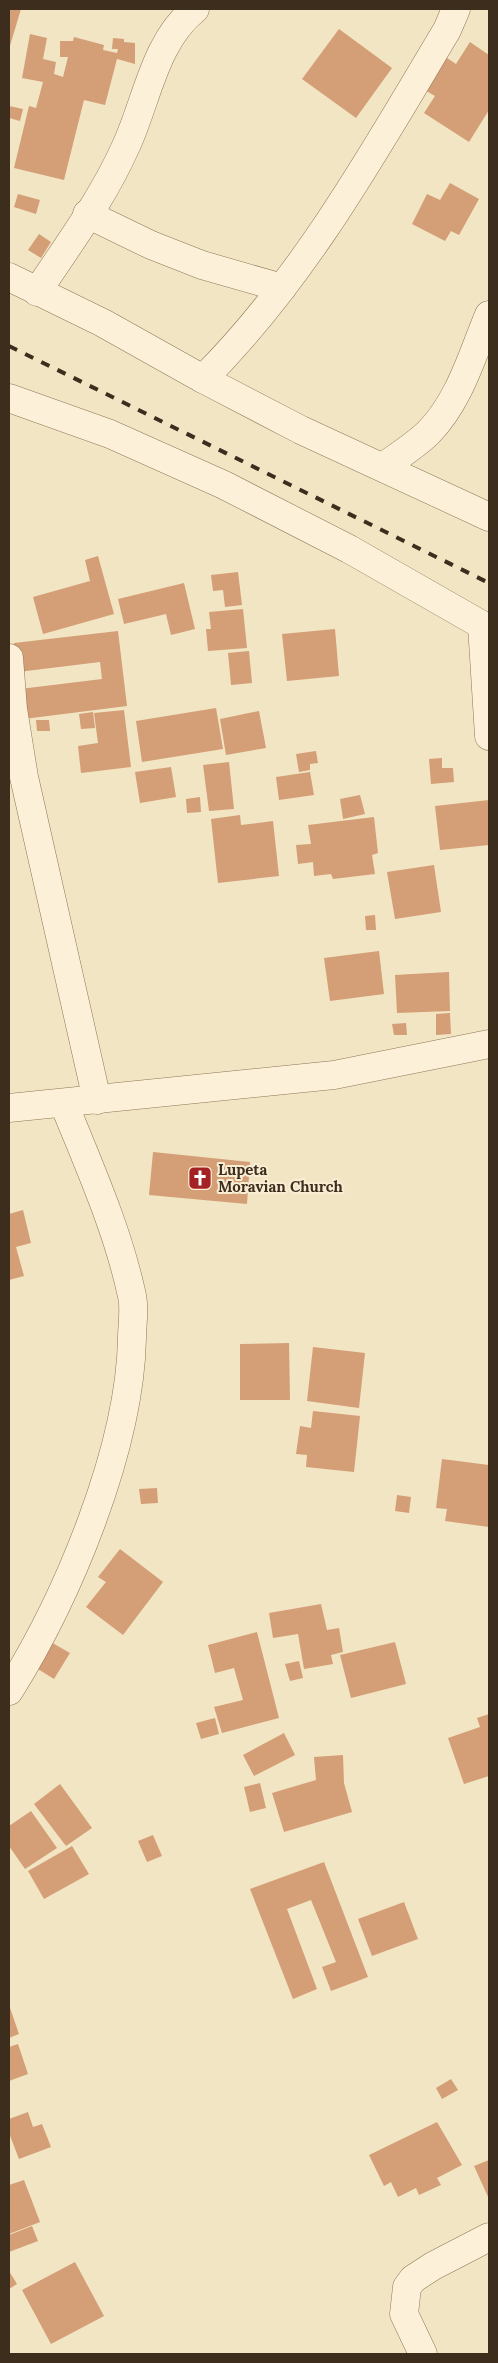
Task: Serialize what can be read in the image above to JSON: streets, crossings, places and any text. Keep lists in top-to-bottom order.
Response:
{
  "places": {
    "church": ["Lupeta Moravian Church"]
  }
}
